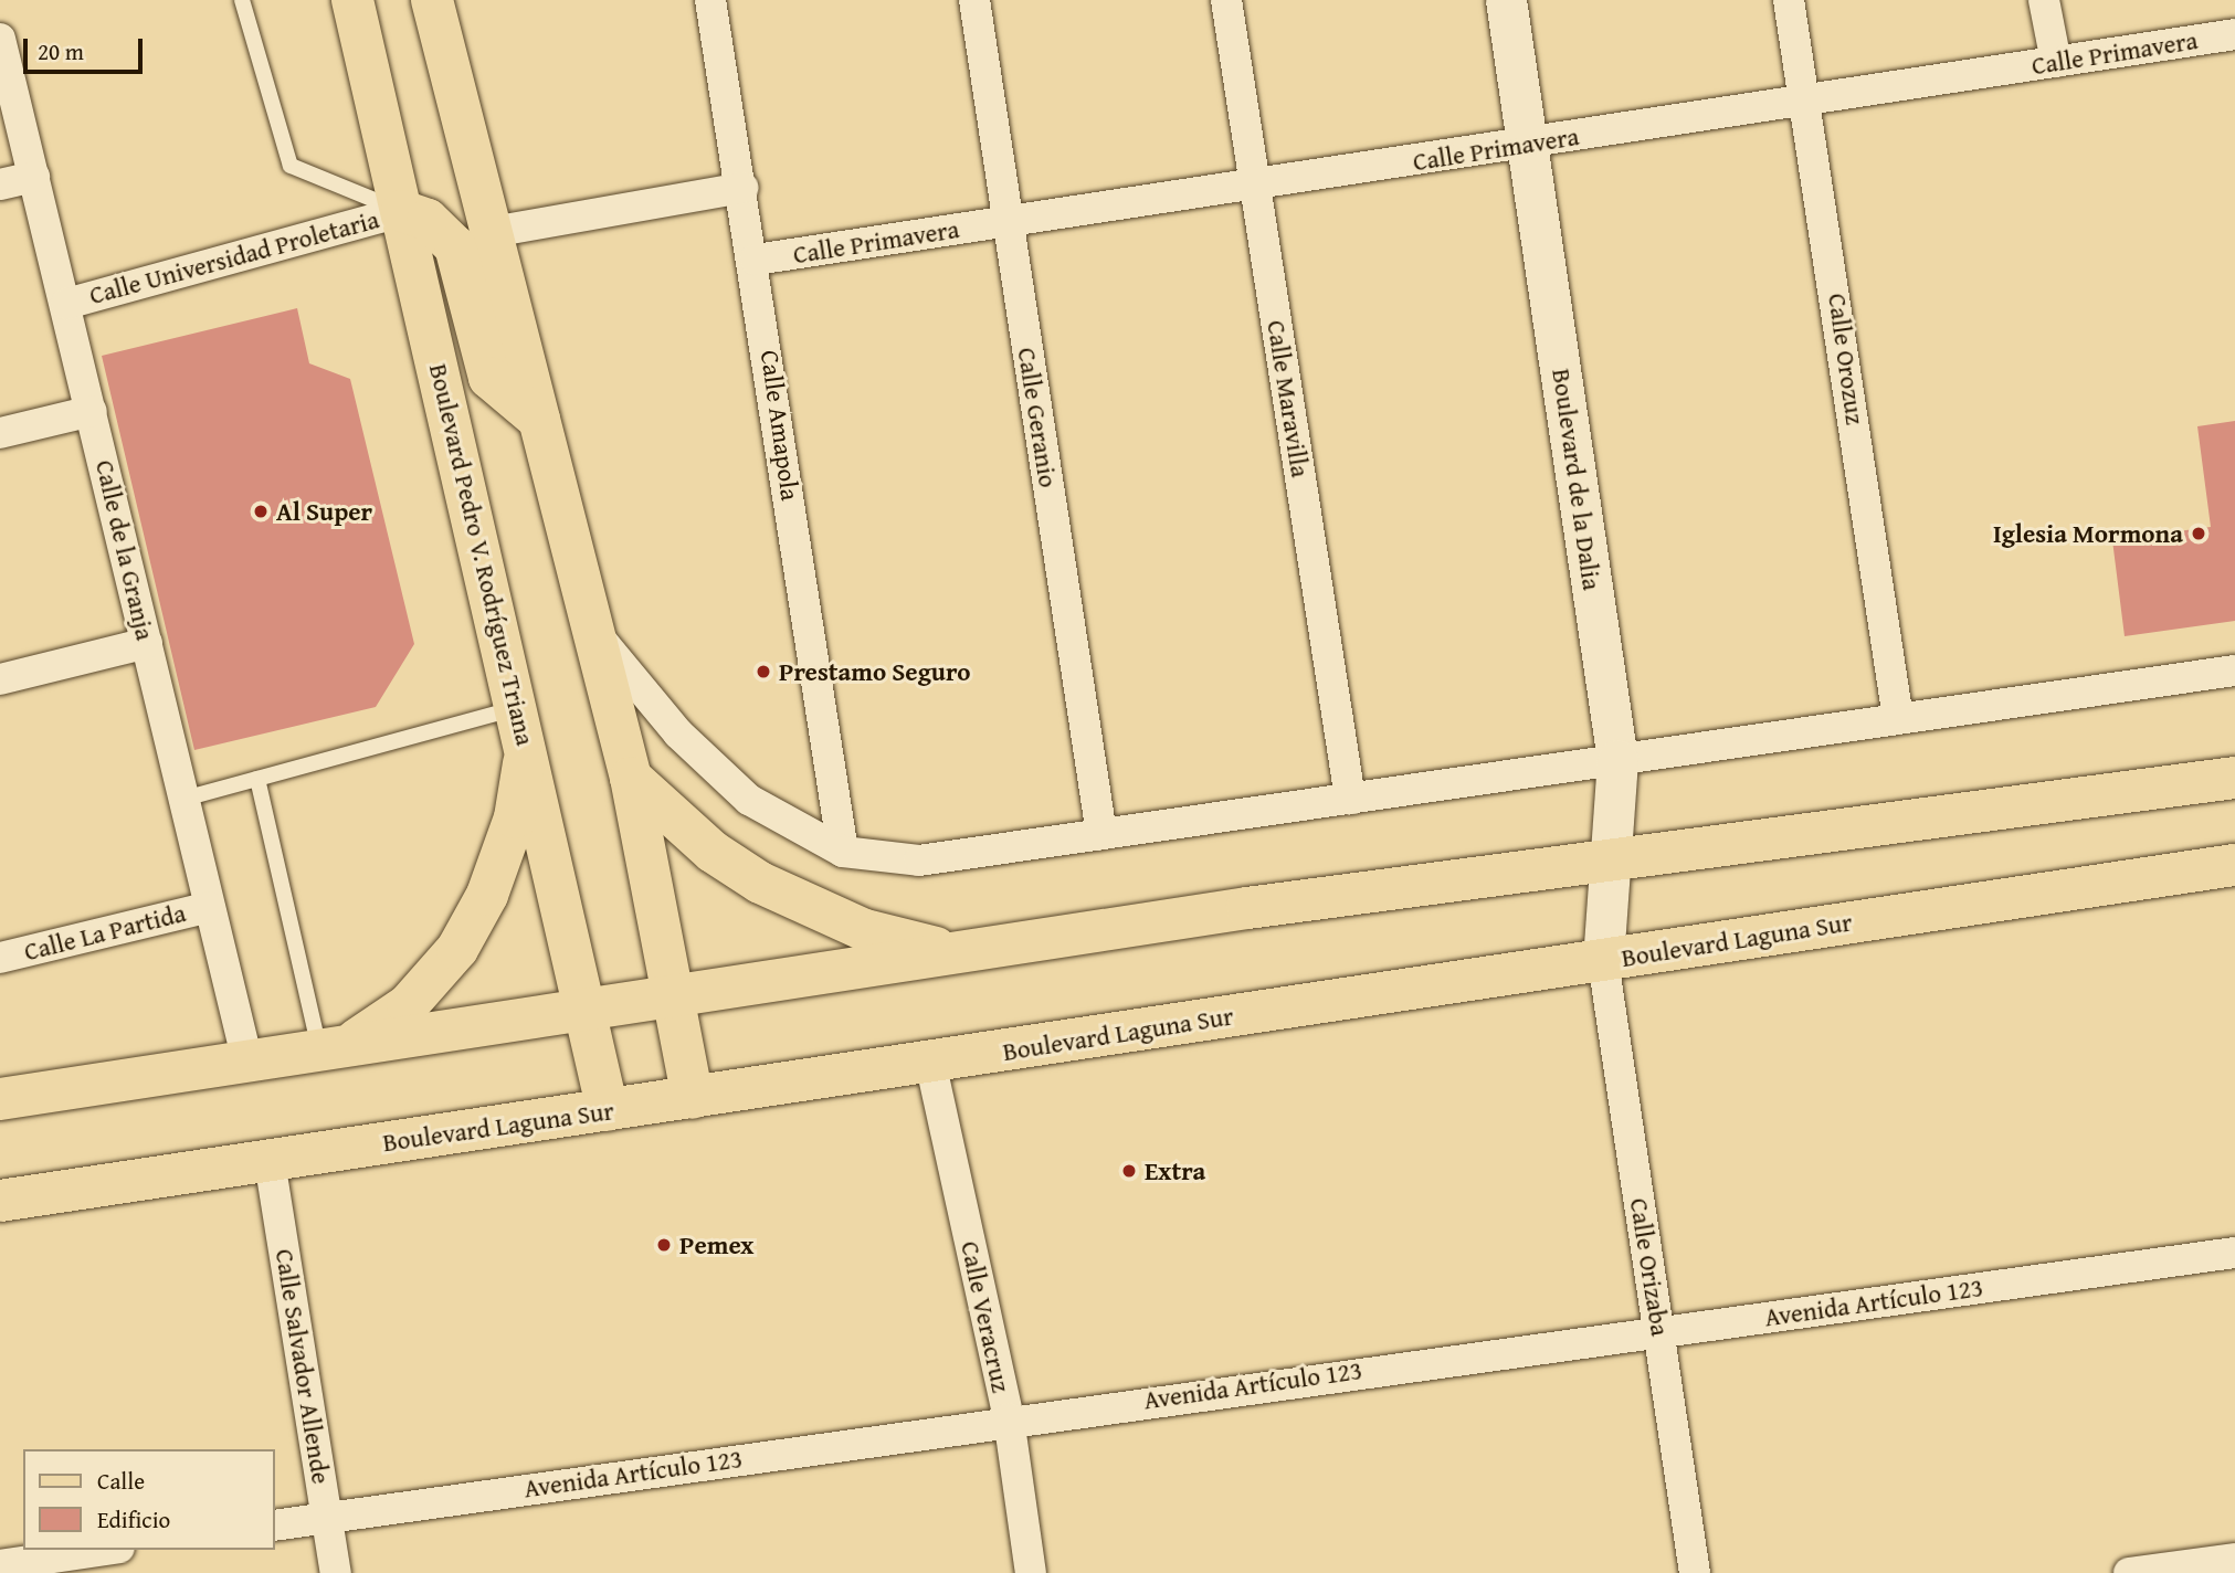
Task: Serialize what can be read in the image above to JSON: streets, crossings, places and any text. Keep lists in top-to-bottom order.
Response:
{
  "streets": {
    "main road": ["Boulevard Pedro V. Rodríguez Triana", "Boulevard Laguna Sur"],
    "street": [
      "Calle Primavera",
      "Calle Universidad Proletaria",
      "Calle Orozuz",
      "Calle Maravilla",
      "Calle Geranio",
      "Calle Amapola",
      "Boulevard de la Dalia",
      "Calle de la Granja",
      "Calle La Partida",
      "Calle Orizaba",
      "Avenida Artículo 123",
      "Calle Veracruz",
      "Calle Salvador Allende"
    ]
  },
  "crossings": [
    ["Calle Primavera", "Calle Orozuz"],
    ["Calle Primavera", "Calle Maravilla"],
    ["Calle Primavera", "Calle Geranio"],
    ["Calle Primavera", "Calle Amapola"],
    ["Calle Primavera", "Boulevard de la Dalia"],
    ["Calle Universidad Proletaria", "Calle de la Granja"],
    ["Calle Universidad Proletaria", "Boulevard Pedro V. Rodríguez Triana"],
    ["Boulevard de la Dalia", "Boulevard Laguna Sur"],
    ["Boulevard de la Dalia", "Calle Orizaba"],
    ["Calle de la Granja", "Calle La Partida"],
    ["Boulevard Pedro V. Rodríguez Triana", "Boulevard Laguna Sur"],
    ["Boulevard Laguna Sur", "Calle Orizaba"],
    ["Boulevard Laguna Sur", "Calle Veracruz"],
    ["Boulevard Laguna Sur", "Calle Salvador Allende"],
    ["Calle Orizaba", "Avenida Artículo 123"],
    ["Avenida Artículo 123", "Calle Veracruz"],
    ["Avenida Artículo 123", "Calle Salvador Allende"]
  ],
  "places": [
    "Al Super",
    "Iglesia Mormona",
    "Prestamo Seguro",
    "Extra",
    "Pemex"
  ],
  "legend": ["Calle", "Edificio"],
  "scale_bar": "20 m"
}
